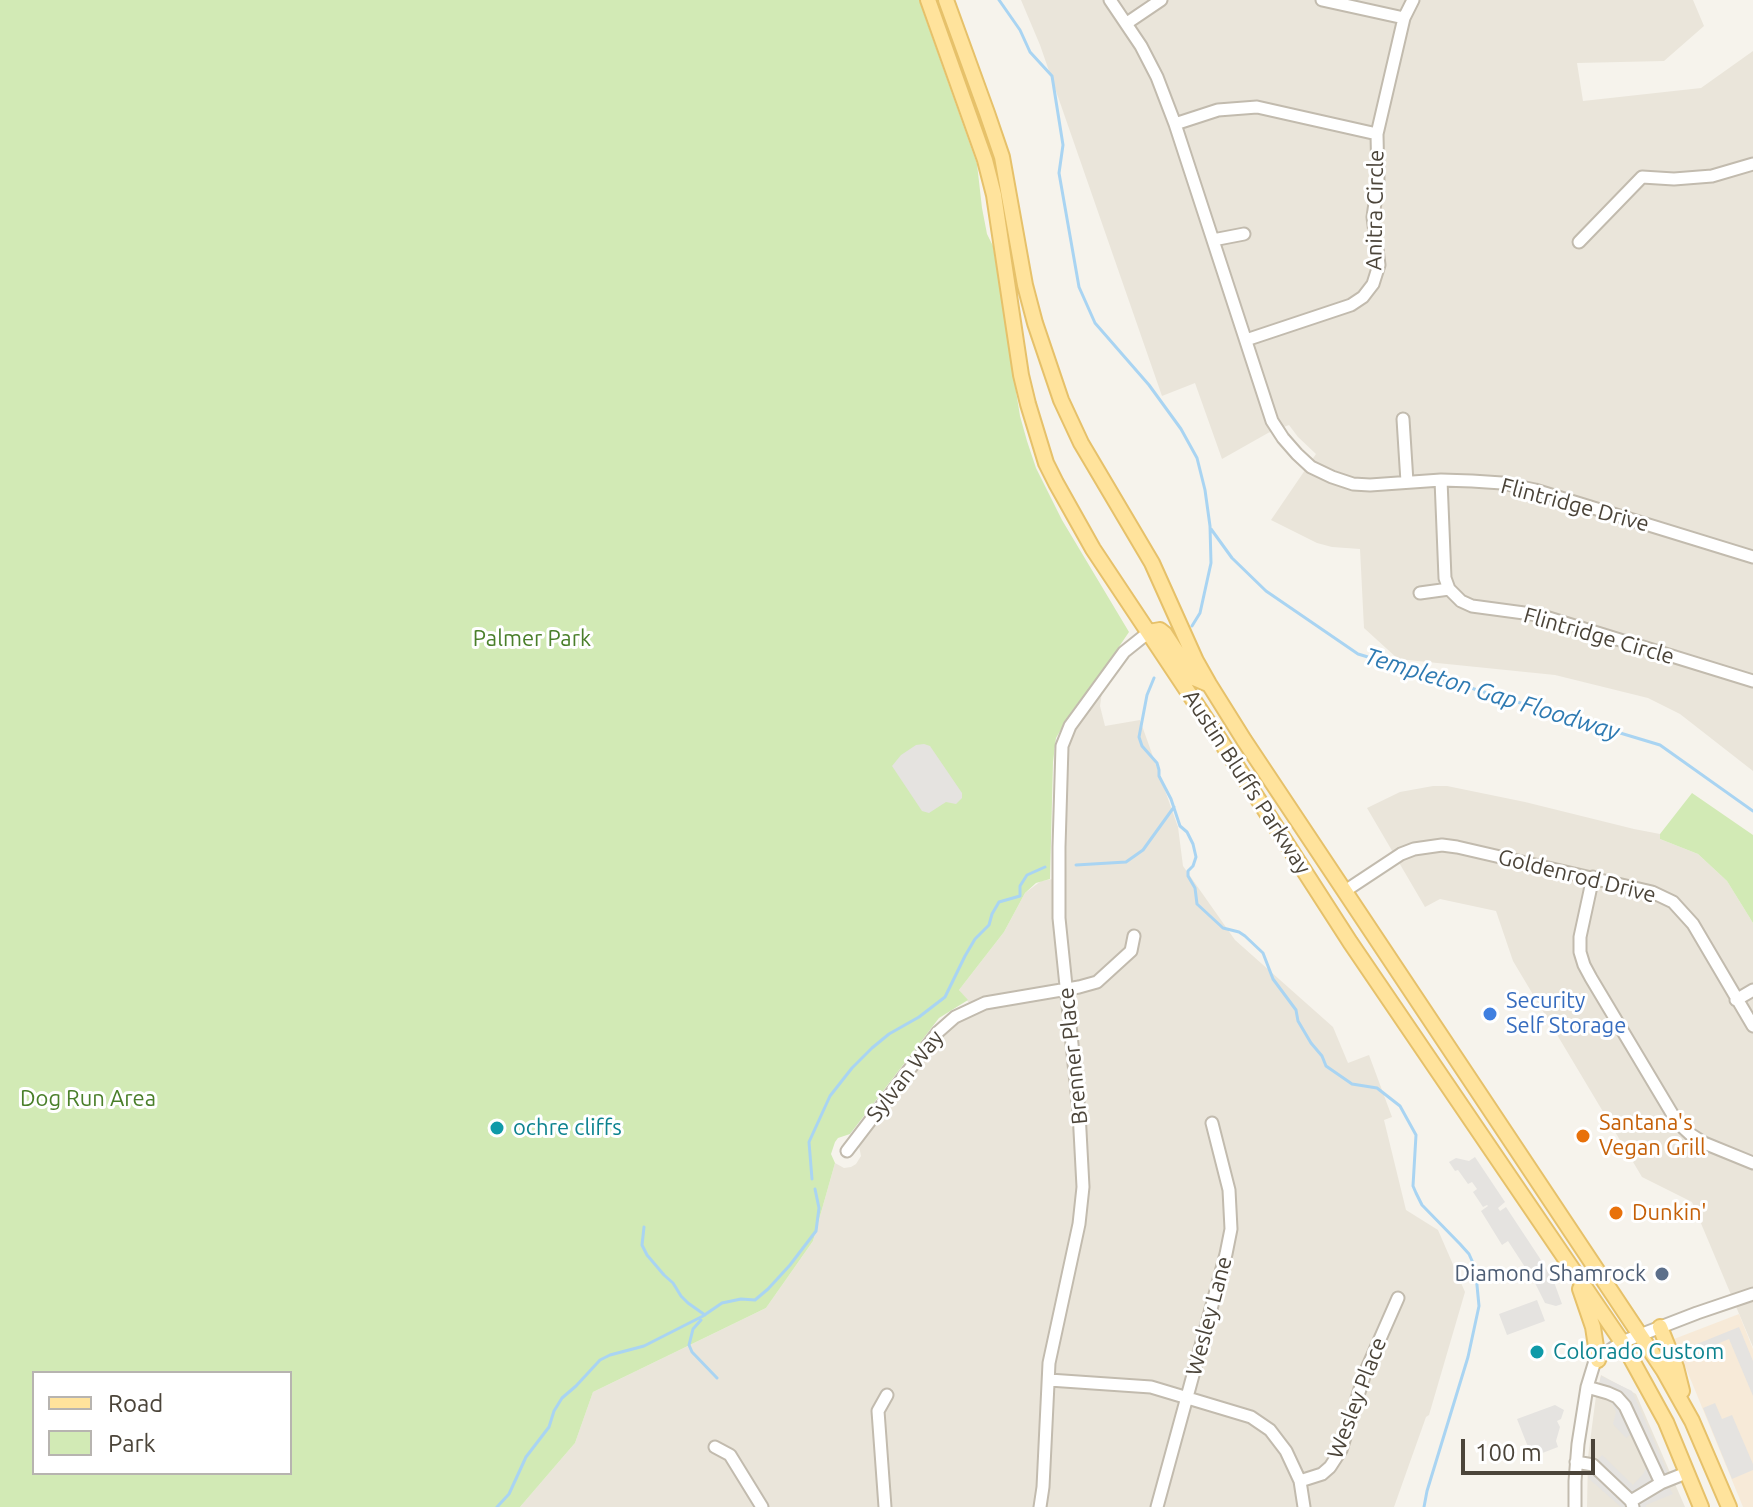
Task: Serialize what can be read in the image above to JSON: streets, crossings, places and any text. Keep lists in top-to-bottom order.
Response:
{
  "streets": {
    "main road": ["Austin Bluffs Parkway"],
    "street": [
      "Anitra Circle",
      "Flintridge Drive",
      "Flintridge Circle",
      "Goldenrod Drive",
      "Brenner Place",
      "Sylvan Way",
      "Wesley Lane",
      "Wesley Place"
    ]
  },
  "crossings": [
    ["Anitra Circle", "Flintridge Drive"],
    ["Austin Bluffs Parkway", "Goldenrod Drive"],
    ["Austin Bluffs Parkway", "Brenner Place"],
    ["Brenner Place", "Sylvan Way"]
  ],
  "water": ["Templeton Gap Floodway"],
  "parks": ["Palmer Park", "Dog Run Area"],
  "places": [
    "Security Self Storage",
    "ochre cliffs",
    "Santana's Vegan Grill",
    "Dunkin'",
    "Diamond Shamrock",
    "Colorado Custom"
  ],
  "legend": ["Road", "Park"],
  "scale_bar": "100 m"
}
